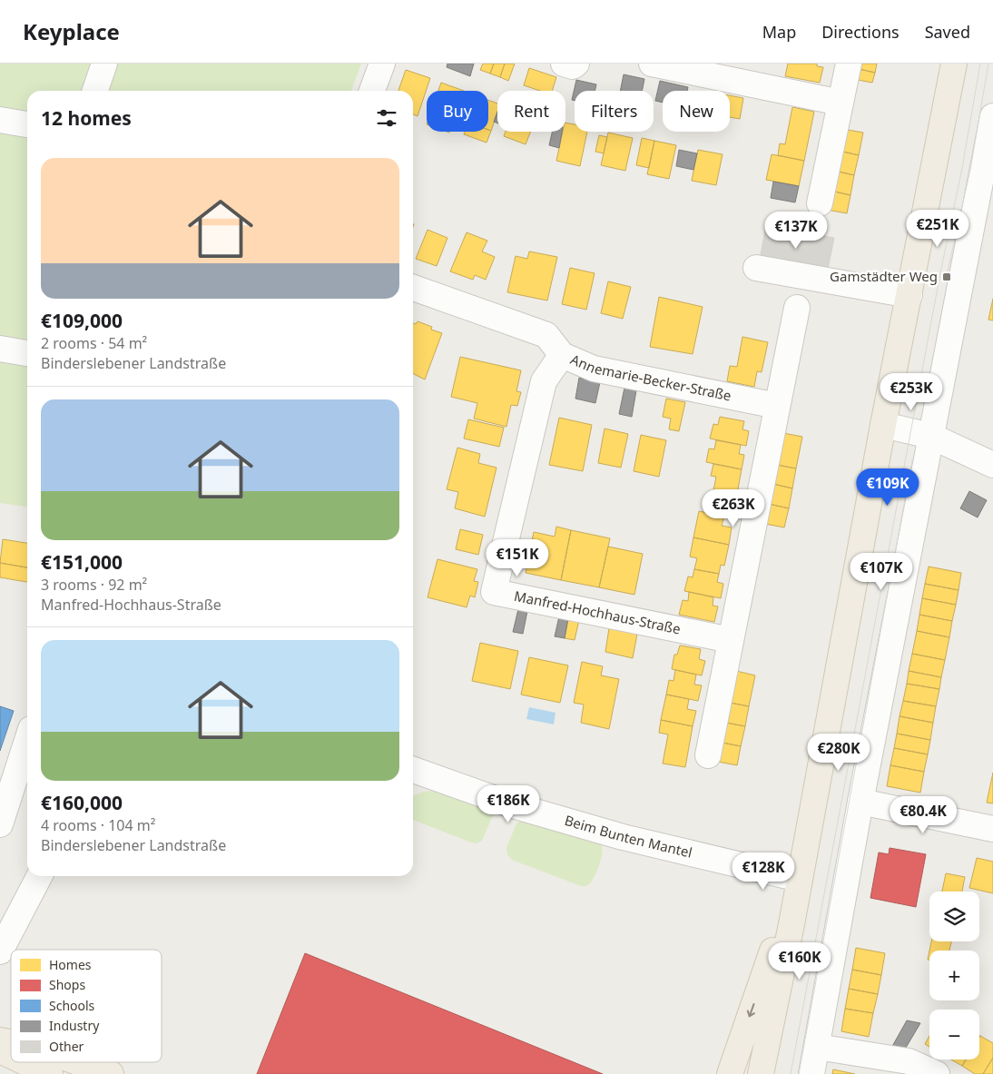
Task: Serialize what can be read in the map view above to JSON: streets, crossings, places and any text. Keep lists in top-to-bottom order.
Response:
{
  "streets": {
    "street": ["Annemarie-Becker-Straße", "Manfred-Hochhaus-Straße", "Beim Bunten Mantel"]
  },
  "crossings": [
    ["Annemarie-Becker-Straße", "Manfred-Hochhaus-Straße"]
  ],
  "places": {
    "transit": ["Gamstädter Weg"]
  },
  "legend": [
    "Homes",
    "Shops",
    "Schools",
    "Industry",
    "Other"
  ],
  "page": {
    "header": "Keyplace",
    "nav": ["Map", "Directions", "Saved"],
    "chip": [
      "Buy",
      "Rent",
      "Filters",
      "New"
    ],
    "heading": "12 homes",
    "list": [
      {
        "name": "€109,000",
        "note": "2 rooms · 54 m² · Binderslebener Landstraße"
      },
      {
        "name": "€151,000",
        "note": "3 rooms · 92 m² · Manfred-Hochhaus-Straße"
      },
      {
        "name": "€160,000",
        "note": "4 rooms · 104 m² · Binderslebener Landstraße"
      }
    ],
    "price": [
      "€251K",
      "€137K",
      "€253K",
      "€109K",
      "€263K",
      "€151K",
      "€107K",
      "€280K",
      "€186K",
      "€80.4K",
      "€128K",
      "€160K"
    ],
    "map_buttons": ["+", "−"]
  }
}
